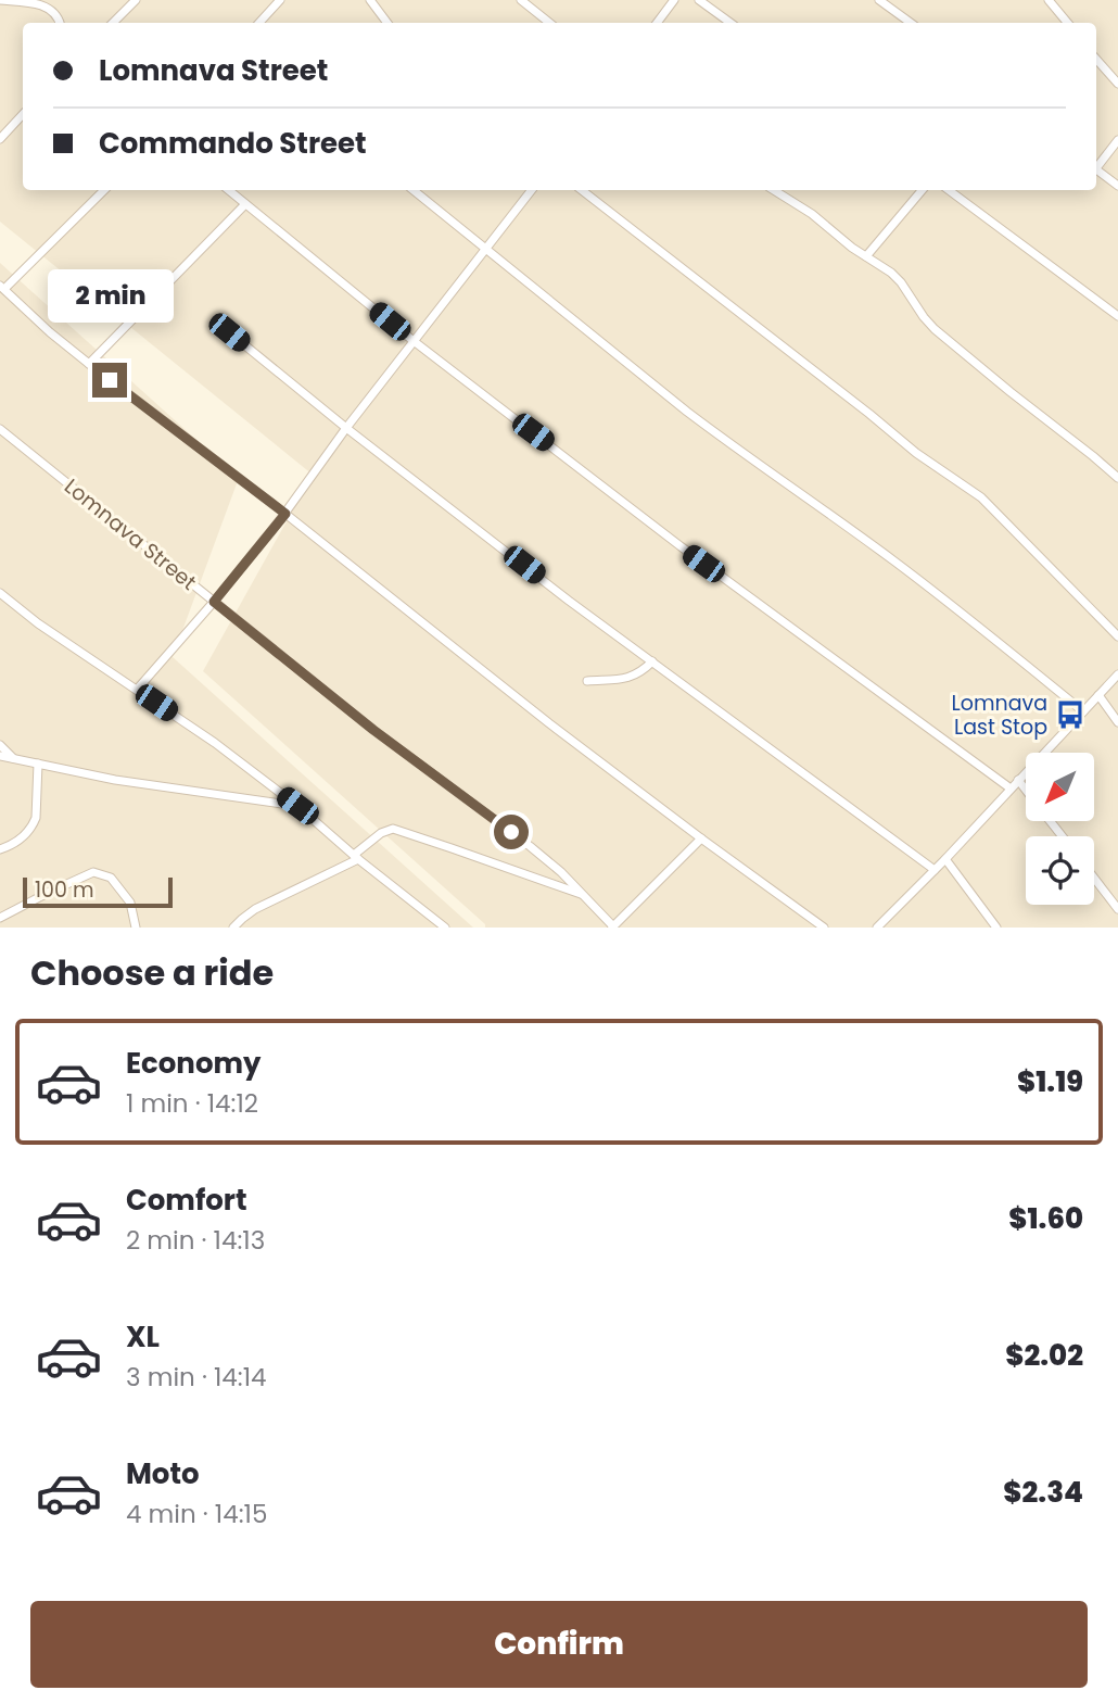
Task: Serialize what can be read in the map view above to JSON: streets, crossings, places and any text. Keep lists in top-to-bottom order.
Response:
{
  "streets": {
    "street": ["Lomnava Street"]
  },
  "places": {
    "bus stop": ["Lomnava Last Stop"]
  },
  "scale_bar": "100 m",
  "north": "bottom left",
  "page": {
    "banner": ["Lomnava Street", "Commando Street"],
    "bubble": "2 min",
    "scale": "100 m",
    "heading": "Choose a ride",
    "list": [
      {
        "name": "Economy",
        "note": "1 min · 14:12",
        "value": "$1.19"
      },
      {
        "name": "Comfort",
        "note": "2 min · 14:13",
        "value": "$1.60"
      },
      {
        "name": "XL",
        "note": "3 min · 14:14",
        "value": "$2.02"
      },
      {
        "name": "Moto",
        "note": "4 min · 14:15",
        "value": "$2.34"
      }
    ],
    "buttons": "Confirm"
  }
}
